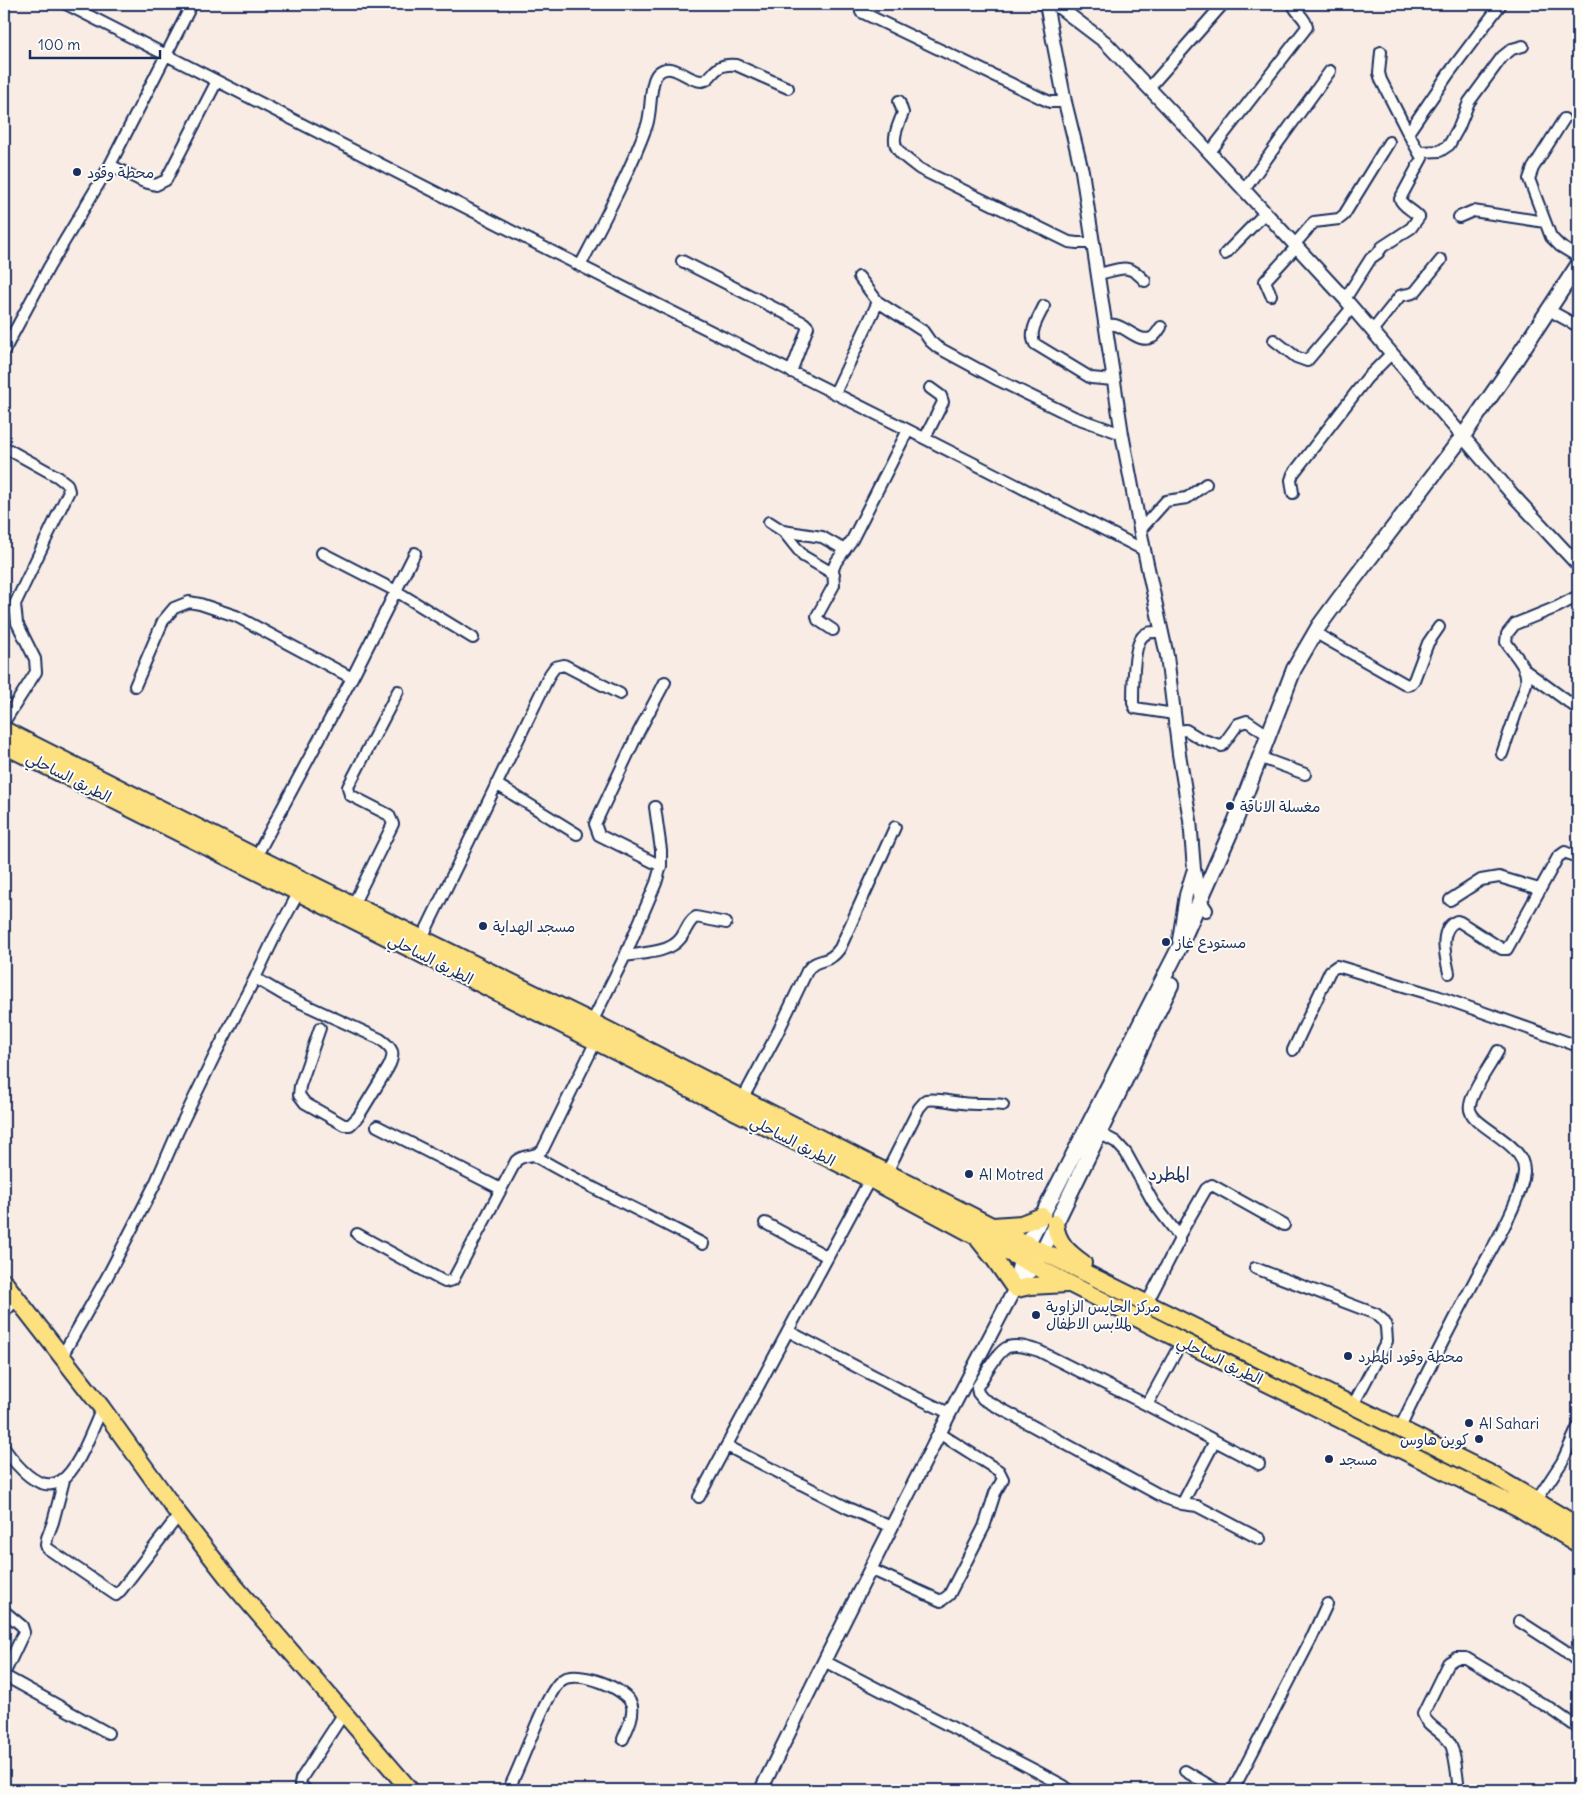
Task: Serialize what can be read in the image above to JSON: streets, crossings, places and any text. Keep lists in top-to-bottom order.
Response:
{
  "streets": {
    "main road": ["الطريق الساحلي"]
  },
  "districts": ["المطرد"],
  "places": [
    "محطة وقود",
    "مغسلة الاناقة",
    "مسجد الهداية",
    "مستودع غاز",
    "Al Motred",
    "مركز الحايس الزاوية لملابس الاطفال",
    "محطة وقود المطرد",
    "Al Sahari",
    "كوين هاوس",
    "مسجد"
  ],
  "scale_bar": "100 m"
}
